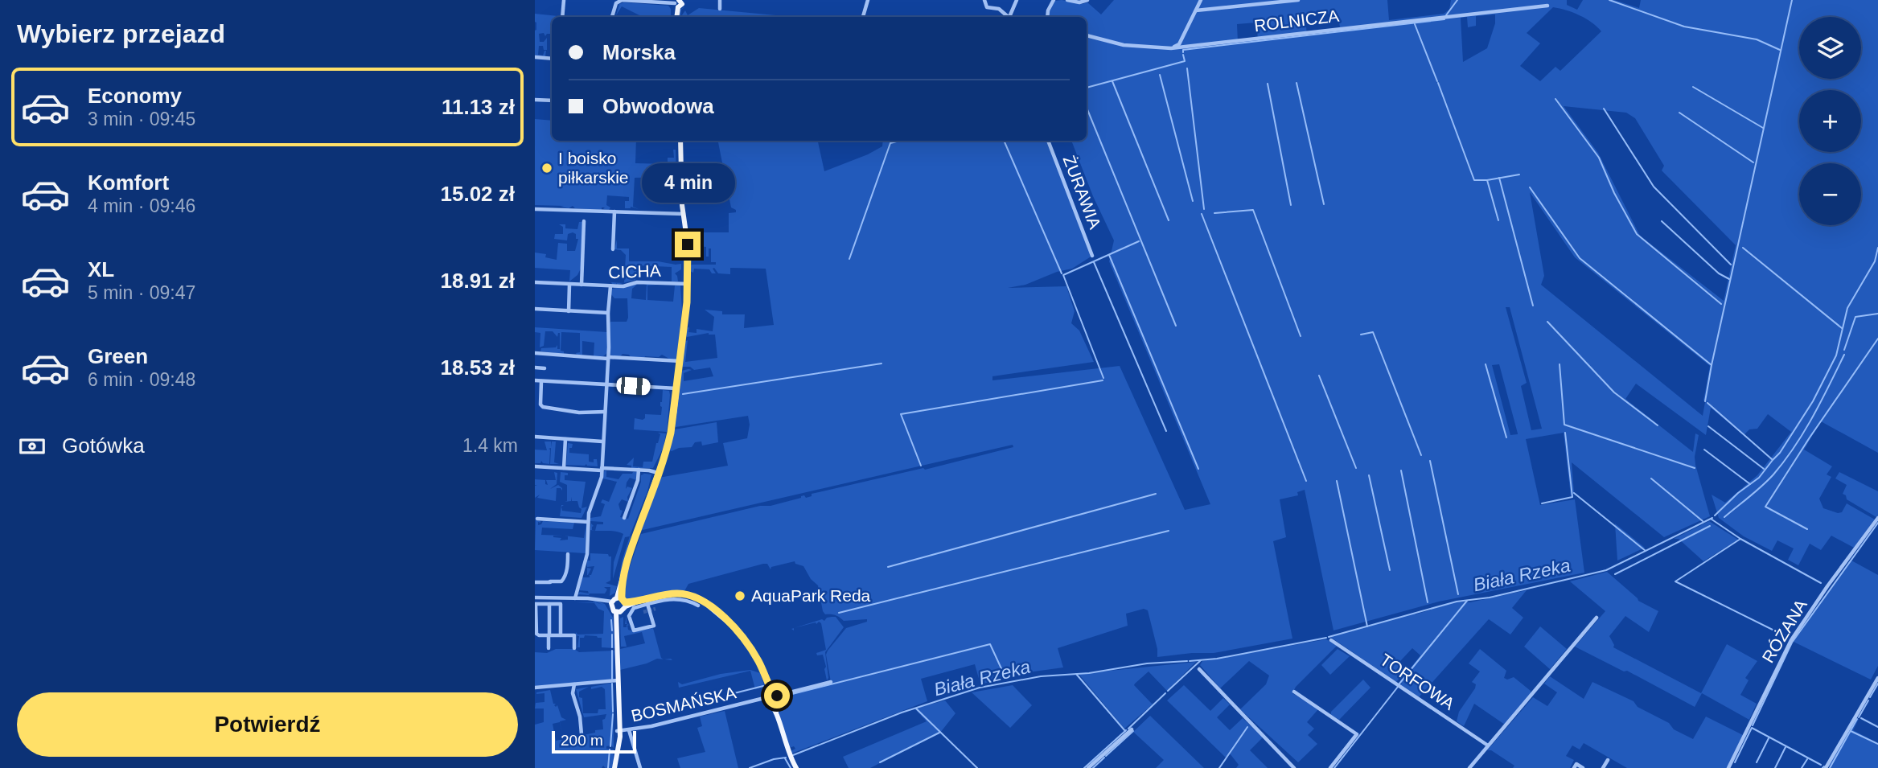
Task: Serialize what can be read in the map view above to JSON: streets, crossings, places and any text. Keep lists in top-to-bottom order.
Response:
{
  "streets": {
    "street": [
      "ROLNICZA",
      "ŻURAWIA",
      "CICHA",
      "RÓŻANA",
      "TORFOWA",
      "BOSMAŃSKA"
    ]
  },
  "water": ["Biała Rzeka"],
  "places": ["I boisko piłkarskie", "AquaPark Reda"],
  "scale_bar": "200 m",
  "page": {
    "heading": "Wybierz przejazd",
    "map_buttons": ["+", "−"],
    "banner": ["Morska", "Obwodowa"],
    "list": [
      {
        "name": "Economy",
        "note": "3 min · 09:45",
        "value": "11.13 zł"
      },
      {
        "name": "Komfort",
        "note": "4 min · 09:46",
        "value": "15.02 zł"
      },
      {
        "name": "XL",
        "note": "5 min · 09:47",
        "value": "18.91 zł"
      },
      {
        "name": "Green",
        "note": "6 min · 09:48",
        "value": "18.53 zł"
      }
    ],
    "bubble": "4 min",
    "pay": ["Gotówka", "1.4 km"],
    "buttons": "Potwierdź",
    "scale": "200 m"
  }
}
